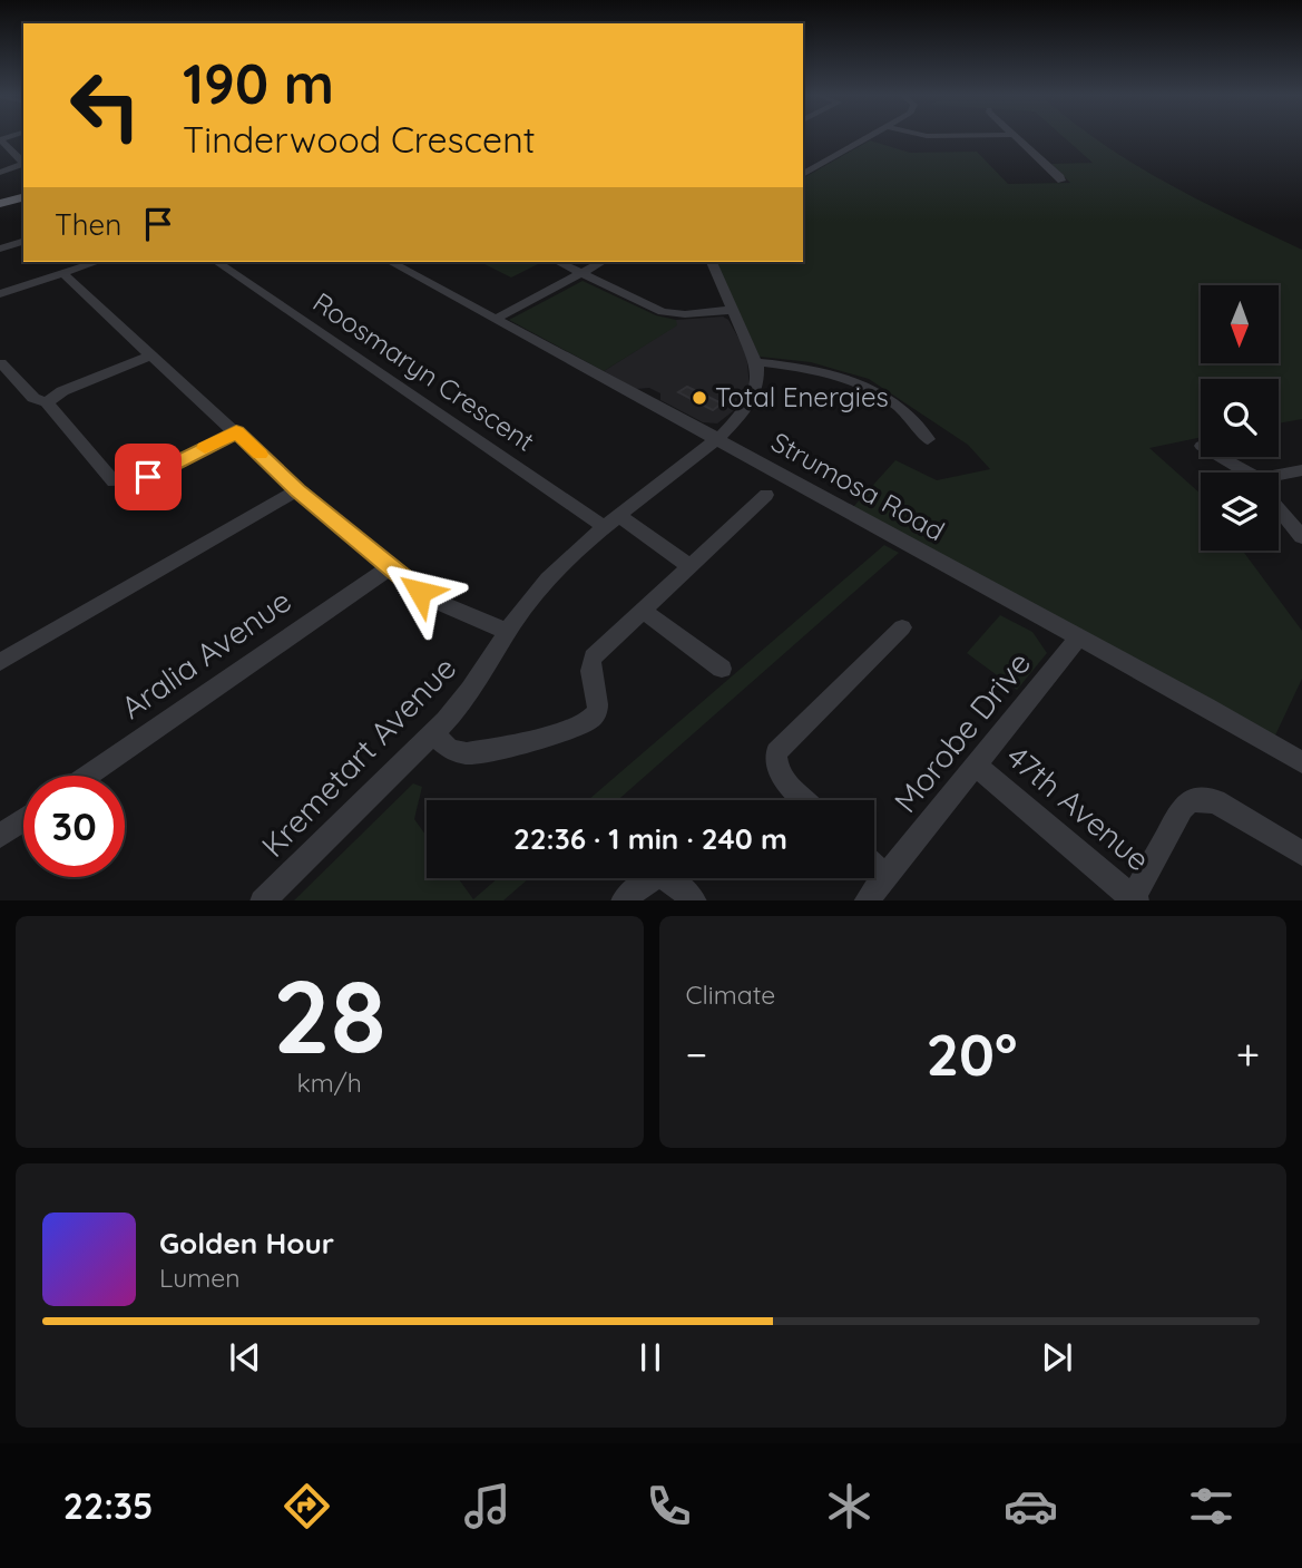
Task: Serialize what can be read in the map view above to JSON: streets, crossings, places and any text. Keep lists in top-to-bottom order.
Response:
{
  "streets": {
    "street": [
      "Roosmaryn Crescent",
      "Strumosa Road",
      "Aralia Avenue",
      "Morobe Drive",
      "Kremetart Avenue",
      "47th Avenue"
    ]
  },
  "crossings": [
    ["Roosmaryn Crescent", "Kremetart Avenue"],
    ["Strumosa Road", "Morobe Drive"],
    ["Strumosa Road", "Kremetart Avenue"],
    ["Morobe Drive", "47th Avenue"]
  ],
  "places": ["Total Energies"],
  "north": "bottom",
  "page": {
    "turn": ["190 m", "Tinderwood Crescent"],
    "then": "Then",
    "limit": "30",
    "trip": "22:36 · 1 min · 240 m",
    "tile": [
      ["28", "km/h"],
      "Climate"
    ],
    "heat": ["−", "20°", "+"],
    "song": ["Golden Hour", "Lumen"],
    "tabs": "22:35"
  }
}
